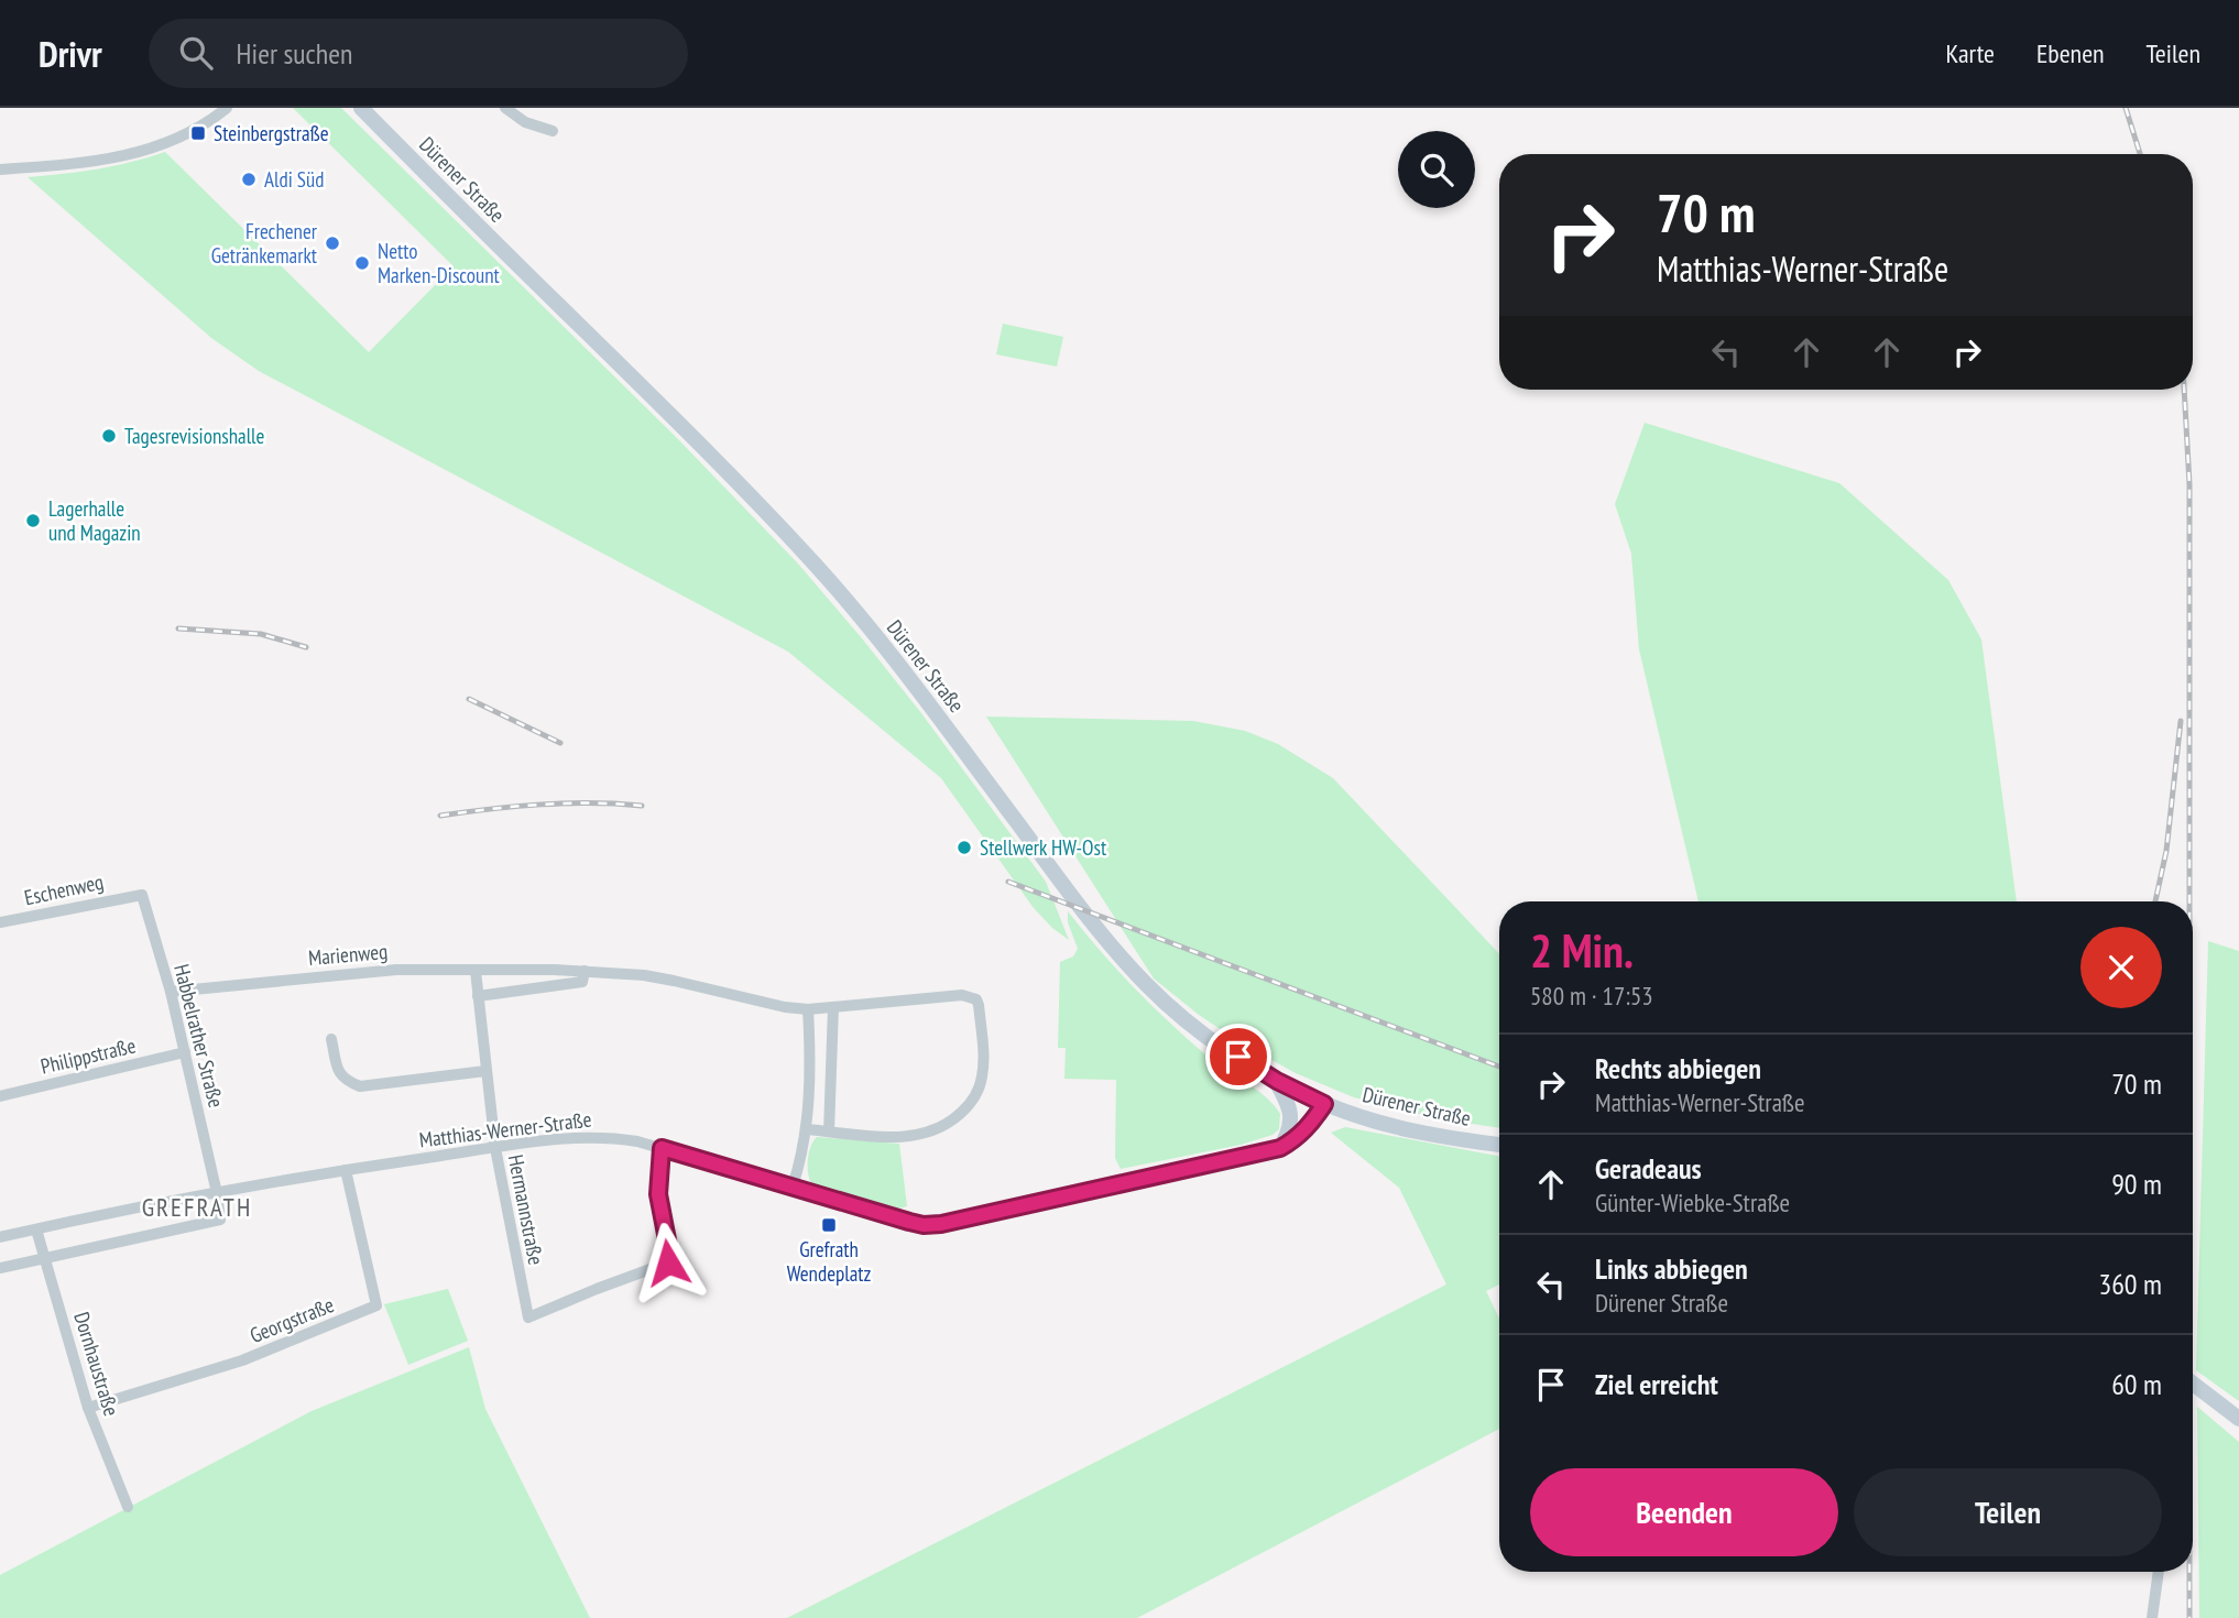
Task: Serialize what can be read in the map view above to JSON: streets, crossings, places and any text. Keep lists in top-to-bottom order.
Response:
{
  "streets": {
    "main road": ["Dürener Straße"],
    "street": [
      "Eschenweg",
      "Marienweg",
      "Habbelrather Straße",
      "Philippstraße",
      "Matthias-Werner-Straße",
      "Hermannstraße",
      "Georgstraße",
      "Dornhaustraße"
    ]
  },
  "crossings": [
    ["Eschenweg", "Habbelrather Straße"],
    ["Marienweg", "Habbelrather Straße"],
    ["Marienweg", "Hermannstraße"],
    ["Habbelrather Straße", "Philippstraße"],
    ["Habbelrather Straße", "Matthias-Werner-Straße"],
    ["Matthias-Werner-Straße", "Hermannstraße"],
    ["Matthias-Werner-Straße", "Georgstraße"],
    ["Matthias-Werner-Straße", "Dornhaustraße"],
    ["Georgstraße", "Dornhaustraße"]
  ],
  "districts": ["GREFRATH"],
  "places": {
    "transit": ["Steinbergstraße", "Grefrath Wendeplatz"],
    "other": [
      "Aldi Süd",
      "Frechener Getränkemarkt",
      "Netto Marken-Discount",
      "Tagesrevisionshalle",
      "Lagerhalle und Magazin",
      "Stellwerk HW-Ost"
    ]
  },
  "page": {
    "header": "Drivr",
    "search": "Hier suchen",
    "nav": ["Karte", "Ebenen", "Teilen"],
    "turn": ["70 m", "Matthias-Werner-Straße"],
    "heading": ["2 Min.", "580 m · 17:53"],
    "list": [
      {
        "name": "Rechts abbiegen",
        "note": "Matthias-Werner-Straße",
        "value": "70 m"
      },
      {
        "name": "Geradeaus",
        "note": "Günter-Wiebke-Straße",
        "value": "90 m"
      },
      {
        "name": "Links abbiegen",
        "note": "Dürener Straße",
        "value": "360 m"
      },
      {
        "name": "Ziel erreicht",
        "value": "60 m"
      }
    ],
    "buttons": ["Beenden", "Teilen"]
  }
}
